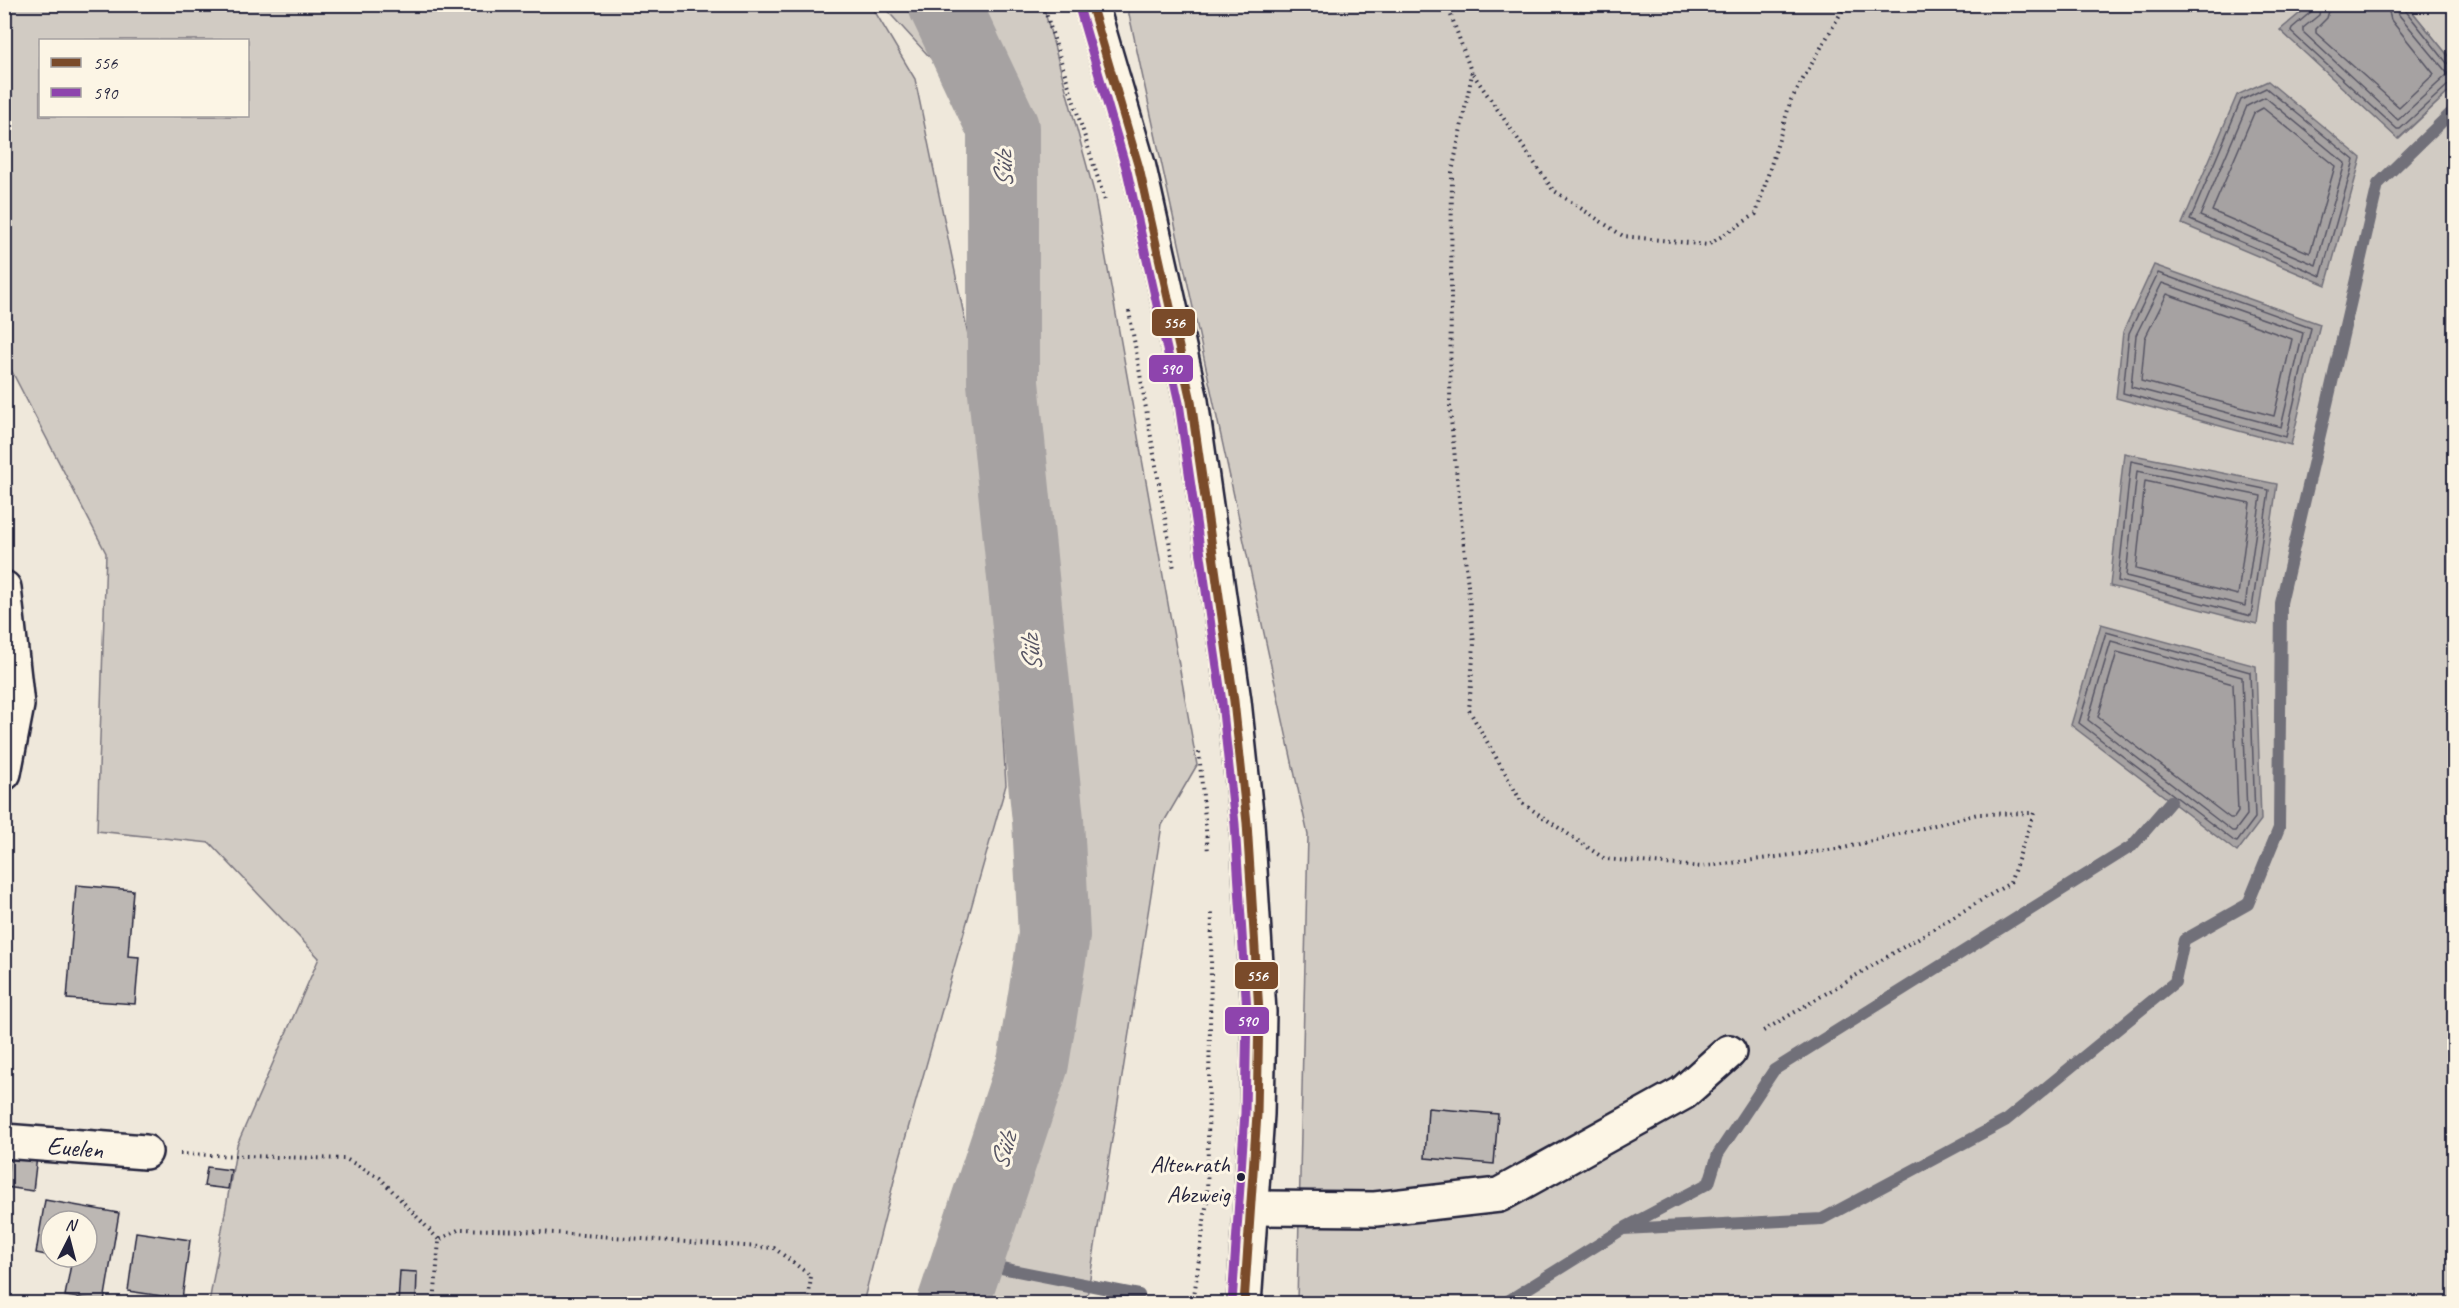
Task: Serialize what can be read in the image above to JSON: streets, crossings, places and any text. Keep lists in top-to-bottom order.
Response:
{
  "streets": {
    "main road": ["Euelen"]
  },
  "water": ["Sülz"],
  "places": ["Altenrath Abzweig"],
  "lines": ["transit line 556", "transit line 590"],
  "legend": ["556", "590"],
  "north": "top"
}
